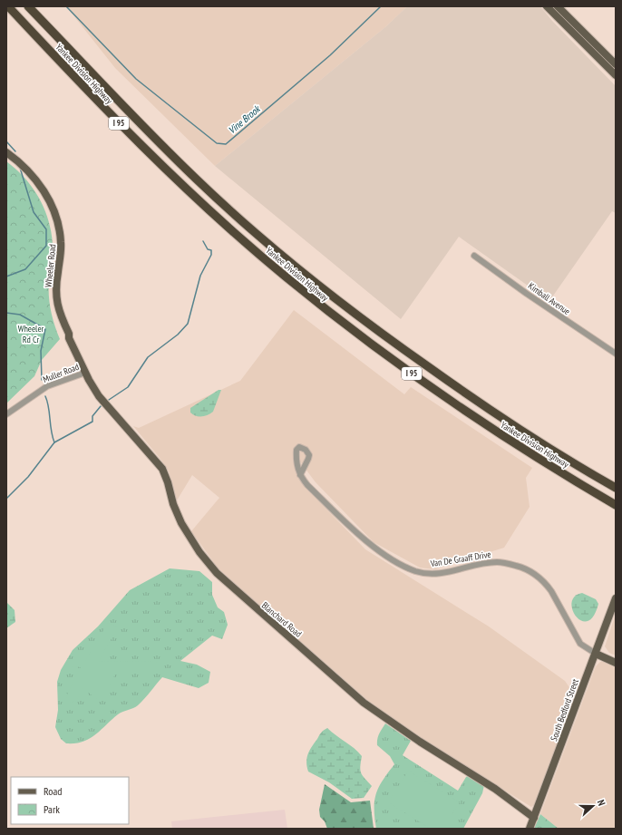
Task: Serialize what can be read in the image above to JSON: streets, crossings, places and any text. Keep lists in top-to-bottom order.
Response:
{
  "streets": {
    "highway": ["Yankee Division Highway", "I 95"],
    "main road": ["Wheeler Road", "Blanchard Road", "South Bedford Street"],
    "street": ["Kimball Avenue", "Muller Road", "Van De Graaff Drive"]
  },
  "crossings": [
    ["Wheeler Road", "Muller Road"],
    ["Wheeler Road", "Blanchard Road"],
    ["Muller Road", "Blanchard Road"],
    ["Van De Graaff Drive", "South Bedford Street"],
    ["Blanchard Road", "South Bedford Street"]
  ],
  "water": ["Vine Brook"],
  "parks": ["Wheeler Rd Cr"],
  "legend": ["Road", "Park"],
  "north": "right"
}
